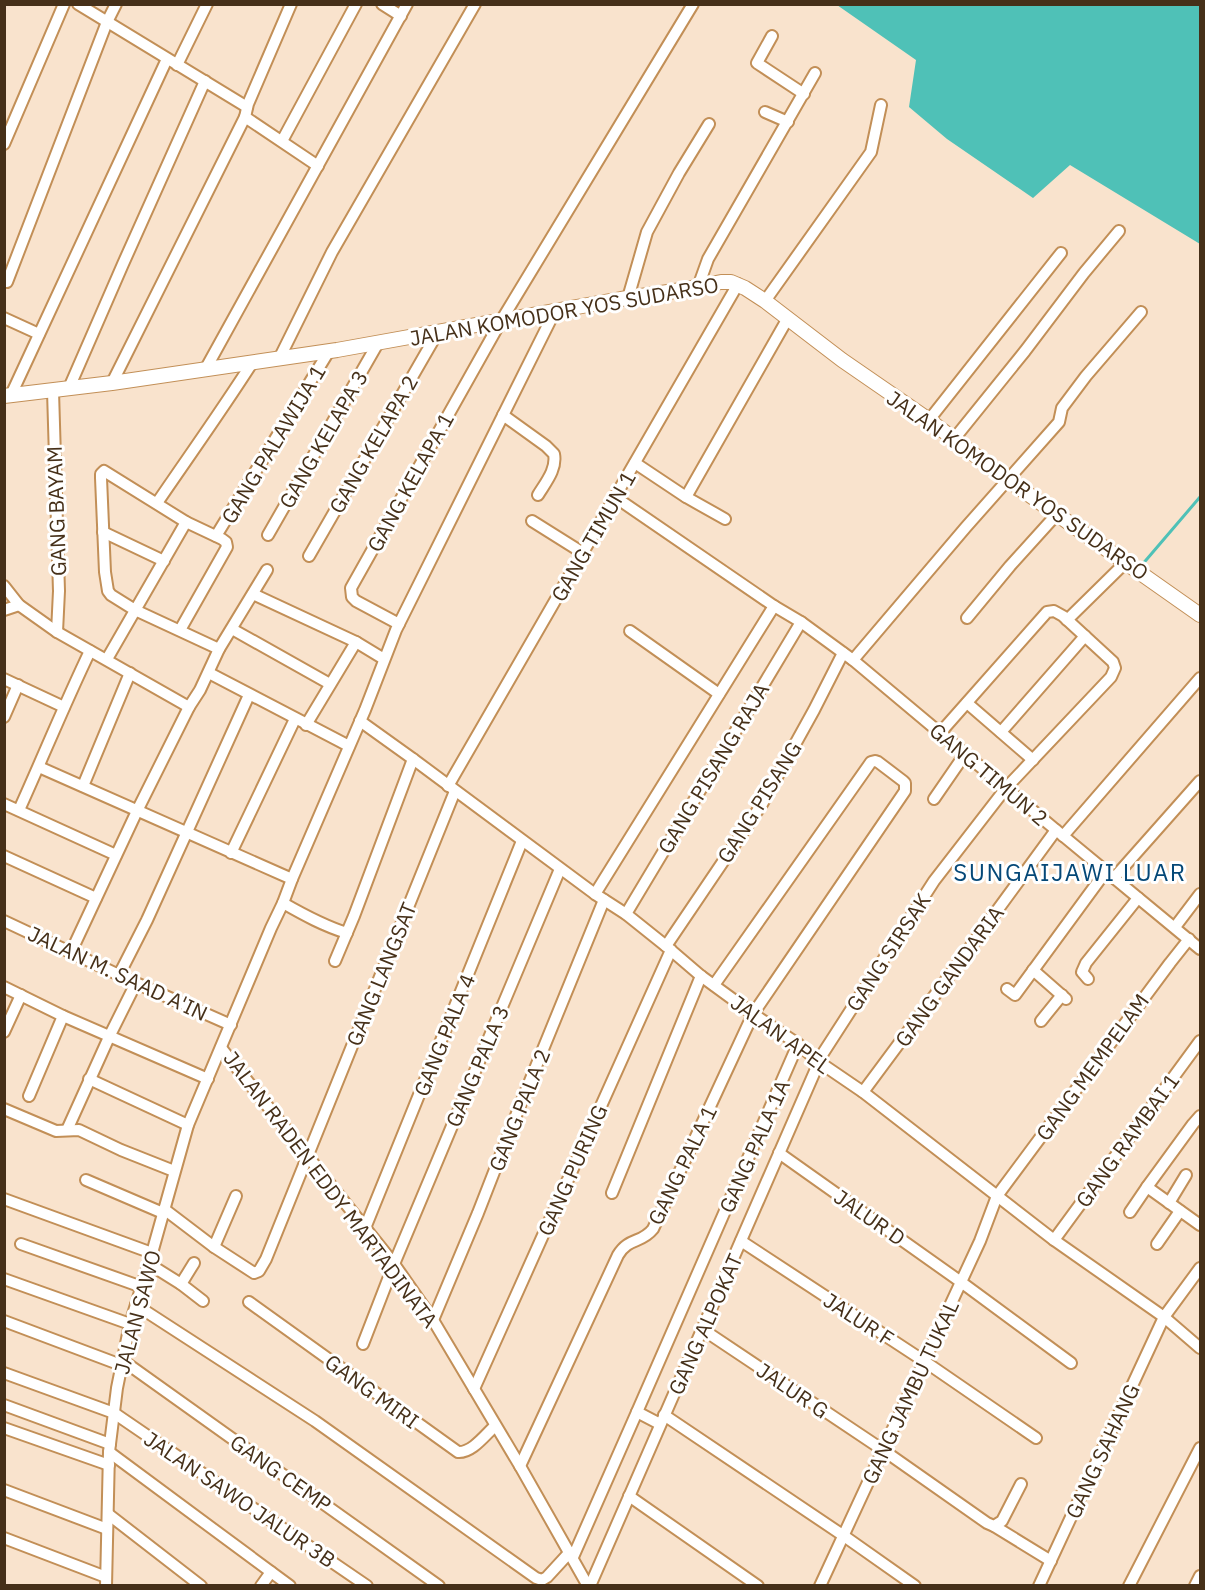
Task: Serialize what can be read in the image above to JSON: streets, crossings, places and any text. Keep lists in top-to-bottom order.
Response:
{
  "streets": {
    "street": [
      "JALAN KOMODOR YOS SUDARSO",
      "GANG KELAPA 3",
      "GANG PALAWIJA 1",
      "GANG KELAPA 2",
      "GANG KELAPA 1",
      "GANG BAYAM",
      "GANG TIMUN 1",
      "GANG PISANG RAJA",
      "GANG TIMUN 2",
      "GANG PISANG",
      "GANG SIRSAK",
      "JALAN M. SAAD A'IN",
      "GANG LANGSAT",
      "GANG GANDARIA",
      "JALAN APEL",
      "GANG PALA 4",
      "GANG PALA 3",
      "GANG MEMPELAM",
      "GANG PALA 2",
      "GANG RAMBAI 1",
      "GANG PALA 1A",
      "GANG PALA 1",
      "GANG PURING",
      "JALAN RADEN EDDY MARTADINATA",
      "JALUR D",
      "JALAN SAWO",
      "JALUR F",
      "GANG ALPOKAT",
      "JALUR G",
      "GANG MIRI",
      "GANG JAMBU TUKAL",
      "GANG SAHANG",
      "GANG CEMP",
      "JALAN SAWO JALUR 3B"
    ]
  },
  "crossings": [
    ["JALAN KOMODOR YOS SUDARSO", "GANG KELAPA 3"],
    ["JALAN KOMODOR YOS SUDARSO", "GANG PALAWIJA 1"],
    ["JALAN KOMODOR YOS SUDARSO", "GANG KELAPA 2"],
    ["JALAN KOMODOR YOS SUDARSO", "GANG KELAPA 1"],
    ["JALAN KOMODOR YOS SUDARSO", "GANG BAYAM"],
    ["JALAN KOMODOR YOS SUDARSO", "GANG TIMUN 1"],
    ["JALAN KOMODOR YOS SUDARSO", "GANG PISANG"],
    ["JALAN KOMODOR YOS SUDARSO", "JALAN RADEN EDDY MARTADINATA"],
    ["GANG KELAPA 1", "JALAN RADEN EDDY MARTADINATA"],
    ["GANG TIMUN 1", "GANG TIMUN 2"],
    ["GANG TIMUN 1", "GANG LANGSAT"],
    ["GANG TIMUN 1", "JALAN APEL"],
    ["GANG PISANG RAJA", "GANG TIMUN 2"],
    ["GANG PISANG RAJA", "JALAN APEL"],
    ["GANG TIMUN 2", "GANG PISANG"],
    ["GANG TIMUN 2", "GANG SIRSAK"],
    ["GANG TIMUN 2", "GANG GANDARIA"],
    ["GANG TIMUN 2", "GANG MEMPELAM"],
    ["GANG PISANG", "JALAN APEL"],
    ["GANG PISANG", "GANG PURING"],
    ["GANG SIRSAK", "JALAN APEL"],
    ["GANG SIRSAK", "GANG ALPOKAT"],
    ["JALAN M. SAAD A'IN", "JALAN RADEN EDDY MARTADINATA"],
    ["GANG LANGSAT", "JALAN APEL"],
    ["GANG LANGSAT", "JALAN RADEN EDDY MARTADINATA"],
    ["GANG GANDARIA", "JALAN APEL"],
    ["JALAN APEL", "GANG PALA 4"],
    ["JALAN APEL", "GANG PALA 3"],
    ["JALAN APEL", "GANG MEMPELAM"],
    ["JALAN APEL", "GANG PALA 2"],
    ["JALAN APEL", "GANG RAMBAI 1"],
    ["JALAN APEL", "GANG PALA 1A"],
    ["JALAN APEL", "GANG PALA 1"],
    ["JALAN APEL", "GANG PURING"],
    ["JALAN APEL", "JALAN RADEN EDDY MARTADINATA"],
    ["JALAN APEL", "GANG ALPOKAT"],
    ["JALAN APEL", "GANG JAMBU TUKAL"],
    ["JALAN APEL", "GANG SAHANG"],
    ["GANG PALA 4", "JALAN RADEN EDDY MARTADINATA"],
    ["GANG PALA 3", "JALAN RADEN EDDY MARTADINATA"],
    ["GANG MEMPELAM", "GANG JAMBU TUKAL"],
    ["GANG PALA 2", "JALAN RADEN EDDY MARTADINATA"],
    ["GANG PALA 1A", "JALAN RADEN EDDY MARTADINATA"],
    ["GANG PALA 1A", "JALAN SAWO"],
    ["GANG PALA 1", "JALAN RADEN EDDY MARTADINATA"],
    ["GANG PURING", "JALAN RADEN EDDY MARTADINATA"],
    ["JALAN RADEN EDDY MARTADINATA", "JALAN SAWO"],
    ["JALAN RADEN EDDY MARTADINATA", "GANG ALPOKAT"],
    ["JALAN RADEN EDDY MARTADINATA", "GANG MIRI"],
    ["JALUR D", "GANG ALPOKAT"],
    ["JALUR D", "GANG JAMBU TUKAL"],
    ["JALAN SAWO", "GANG CEMP"],
    ["JALAN SAWO", "JALAN SAWO JALUR 3B"],
    ["JALUR F", "GANG ALPOKAT"],
    ["JALUR F", "GANG JAMBU TUKAL"],
    ["GANG ALPOKAT", "JALUR G"],
    ["JALUR G", "GANG JAMBU TUKAL"],
    ["JALUR G", "GANG SAHANG"]
  ],
  "districts": ["SUNGAIJAWI LUAR"]
}
